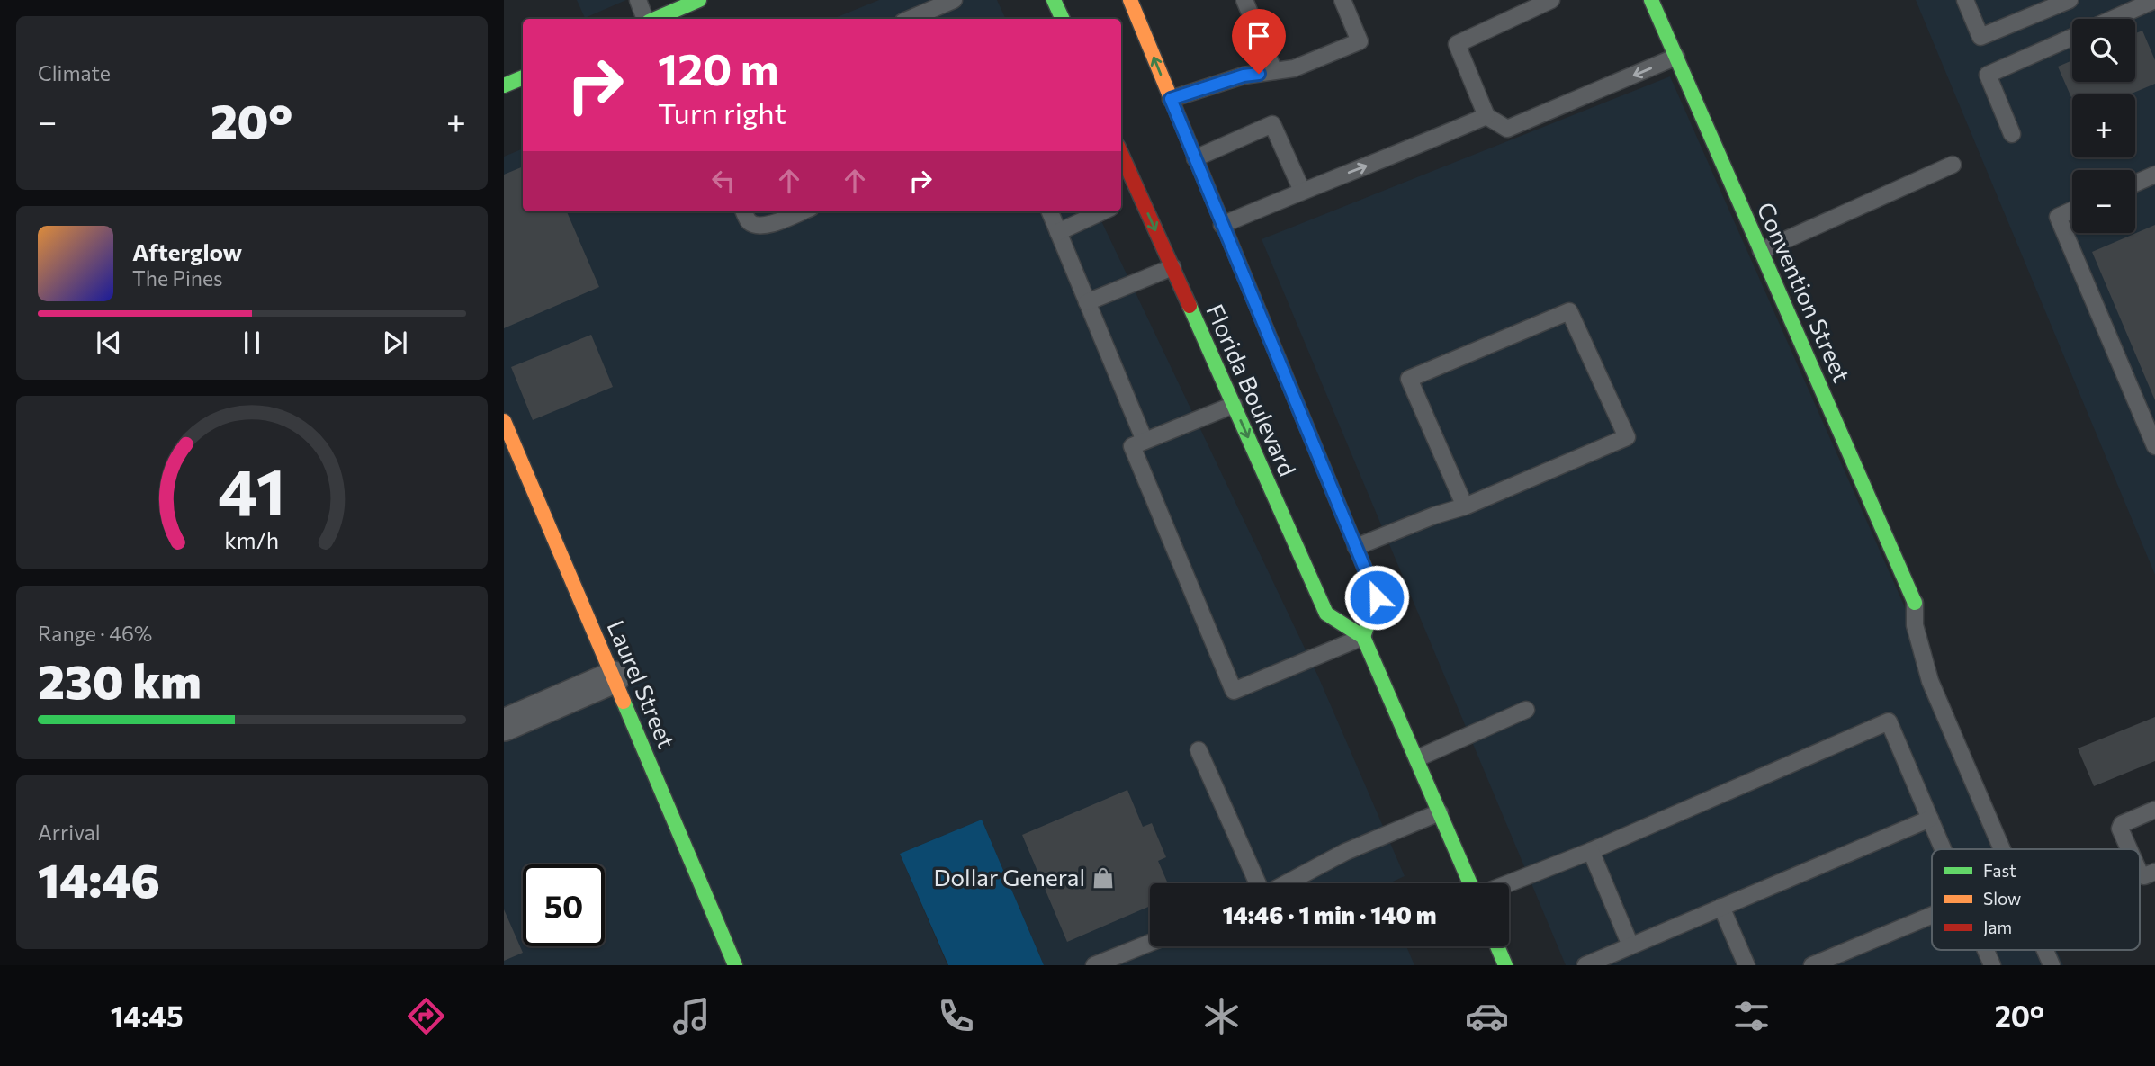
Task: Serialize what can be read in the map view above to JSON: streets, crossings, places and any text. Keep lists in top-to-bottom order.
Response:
{
  "streets": {
    "main road": ["Convention Street", "Florida Boulevard", "Laurel Street"]
  },
  "places": {
    "shop": ["Dollar General"]
  },
  "legend": ["Fast", "Slow", "Jam"],
  "page": {
    "tile": [
      "Climate",
      ["Range · 46%", "230 km"],
      ["Arrival", "14:46"]
    ],
    "map_buttons": ["+", "−"],
    "turn": ["120 m", "Turn right"],
    "heat": ["−", "20°", "+"],
    "song": ["Afterglow", "The Pines"],
    "limit": "50",
    "trip": "14:46 · 1 min · 140 m",
    "tabs": ["14:45", "20°"],
    "gauge": ["41", "km/h"]
  }
}
